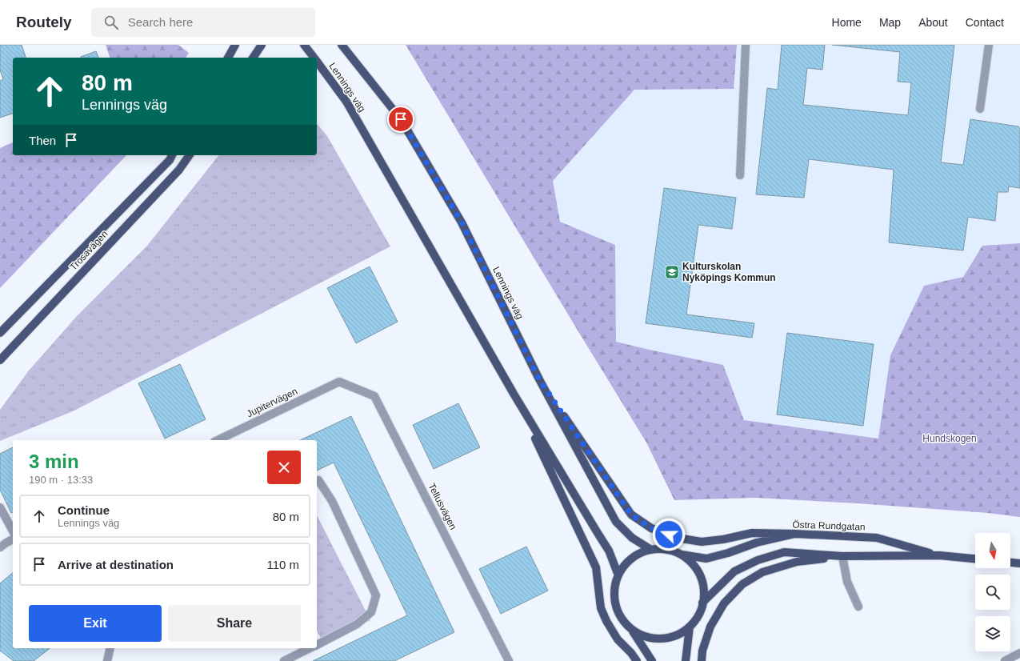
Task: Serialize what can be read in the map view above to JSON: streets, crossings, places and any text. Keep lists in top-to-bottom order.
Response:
{
  "streets": {
    "main road": ["Lennings väg", "Trosavägen", "Östra Rundgatan"],
    "street": ["Jupitervägen", "Tellusvägen"]
  },
  "crossings": [
    ["Lennings väg", "Östra Rundgatan"],
    ["Jupitervägen", "Tellusvägen"]
  ],
  "parks": ["Hundskogen"],
  "places": {
    "school or university": ["Kulturskolan Nyköpings Kommun"]
  },
  "north": "bottom",
  "page": {
    "header": "Routely",
    "search": "Search here",
    "nav": [
      "Home",
      "Map",
      "About",
      "Contact"
    ],
    "turn": ["80 m", "Lennings väg"],
    "then": "Then",
    "heading": ["3 min", "190 m · 13:33"],
    "list": [
      {
        "name": "Continue",
        "note": "Lennings väg",
        "value": "80 m"
      },
      {
        "name": "Arrive at destination",
        "value": "110 m"
      }
    ],
    "buttons": ["Exit", "Share"]
  }
}
